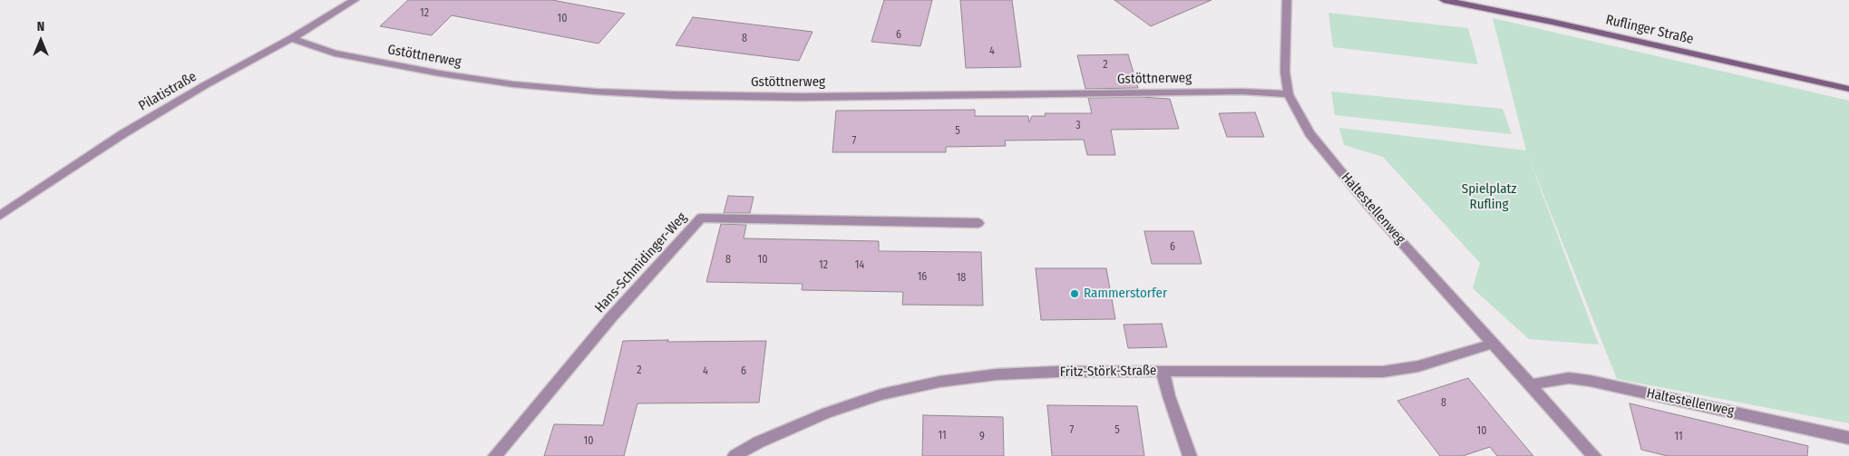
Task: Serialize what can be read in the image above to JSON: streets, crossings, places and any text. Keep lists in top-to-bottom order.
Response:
{
  "streets": {
    "street": [
      "Ruflinger Straße",
      "Gstöttnerweg",
      "Pilatistraße",
      "Haltestellenweg",
      "Hans-Schmidinger-Weg",
      "Fritz-Störk-Straße"
    ]
  },
  "crossings": [
    ["Gstöttnerweg", "Pilatistraße"],
    ["Gstöttnerweg", "Haltestellenweg"],
    ["Haltestellenweg", "Fritz-Störk-Straße"]
  ],
  "parks": ["Spielplatz Rufling"],
  "places": ["Rammerstorfer"],
  "house_numbers": [
    "12",
    "10",
    "6",
    "8",
    "4",
    "2",
    "3",
    "5",
    "7",
    "6",
    "8",
    "10",
    "12",
    "14",
    "16",
    "18",
    "2",
    "4",
    "6",
    "8",
    "7",
    "5",
    "10",
    "11",
    "9",
    "11",
    "10"
  ],
  "north": "top"
}
